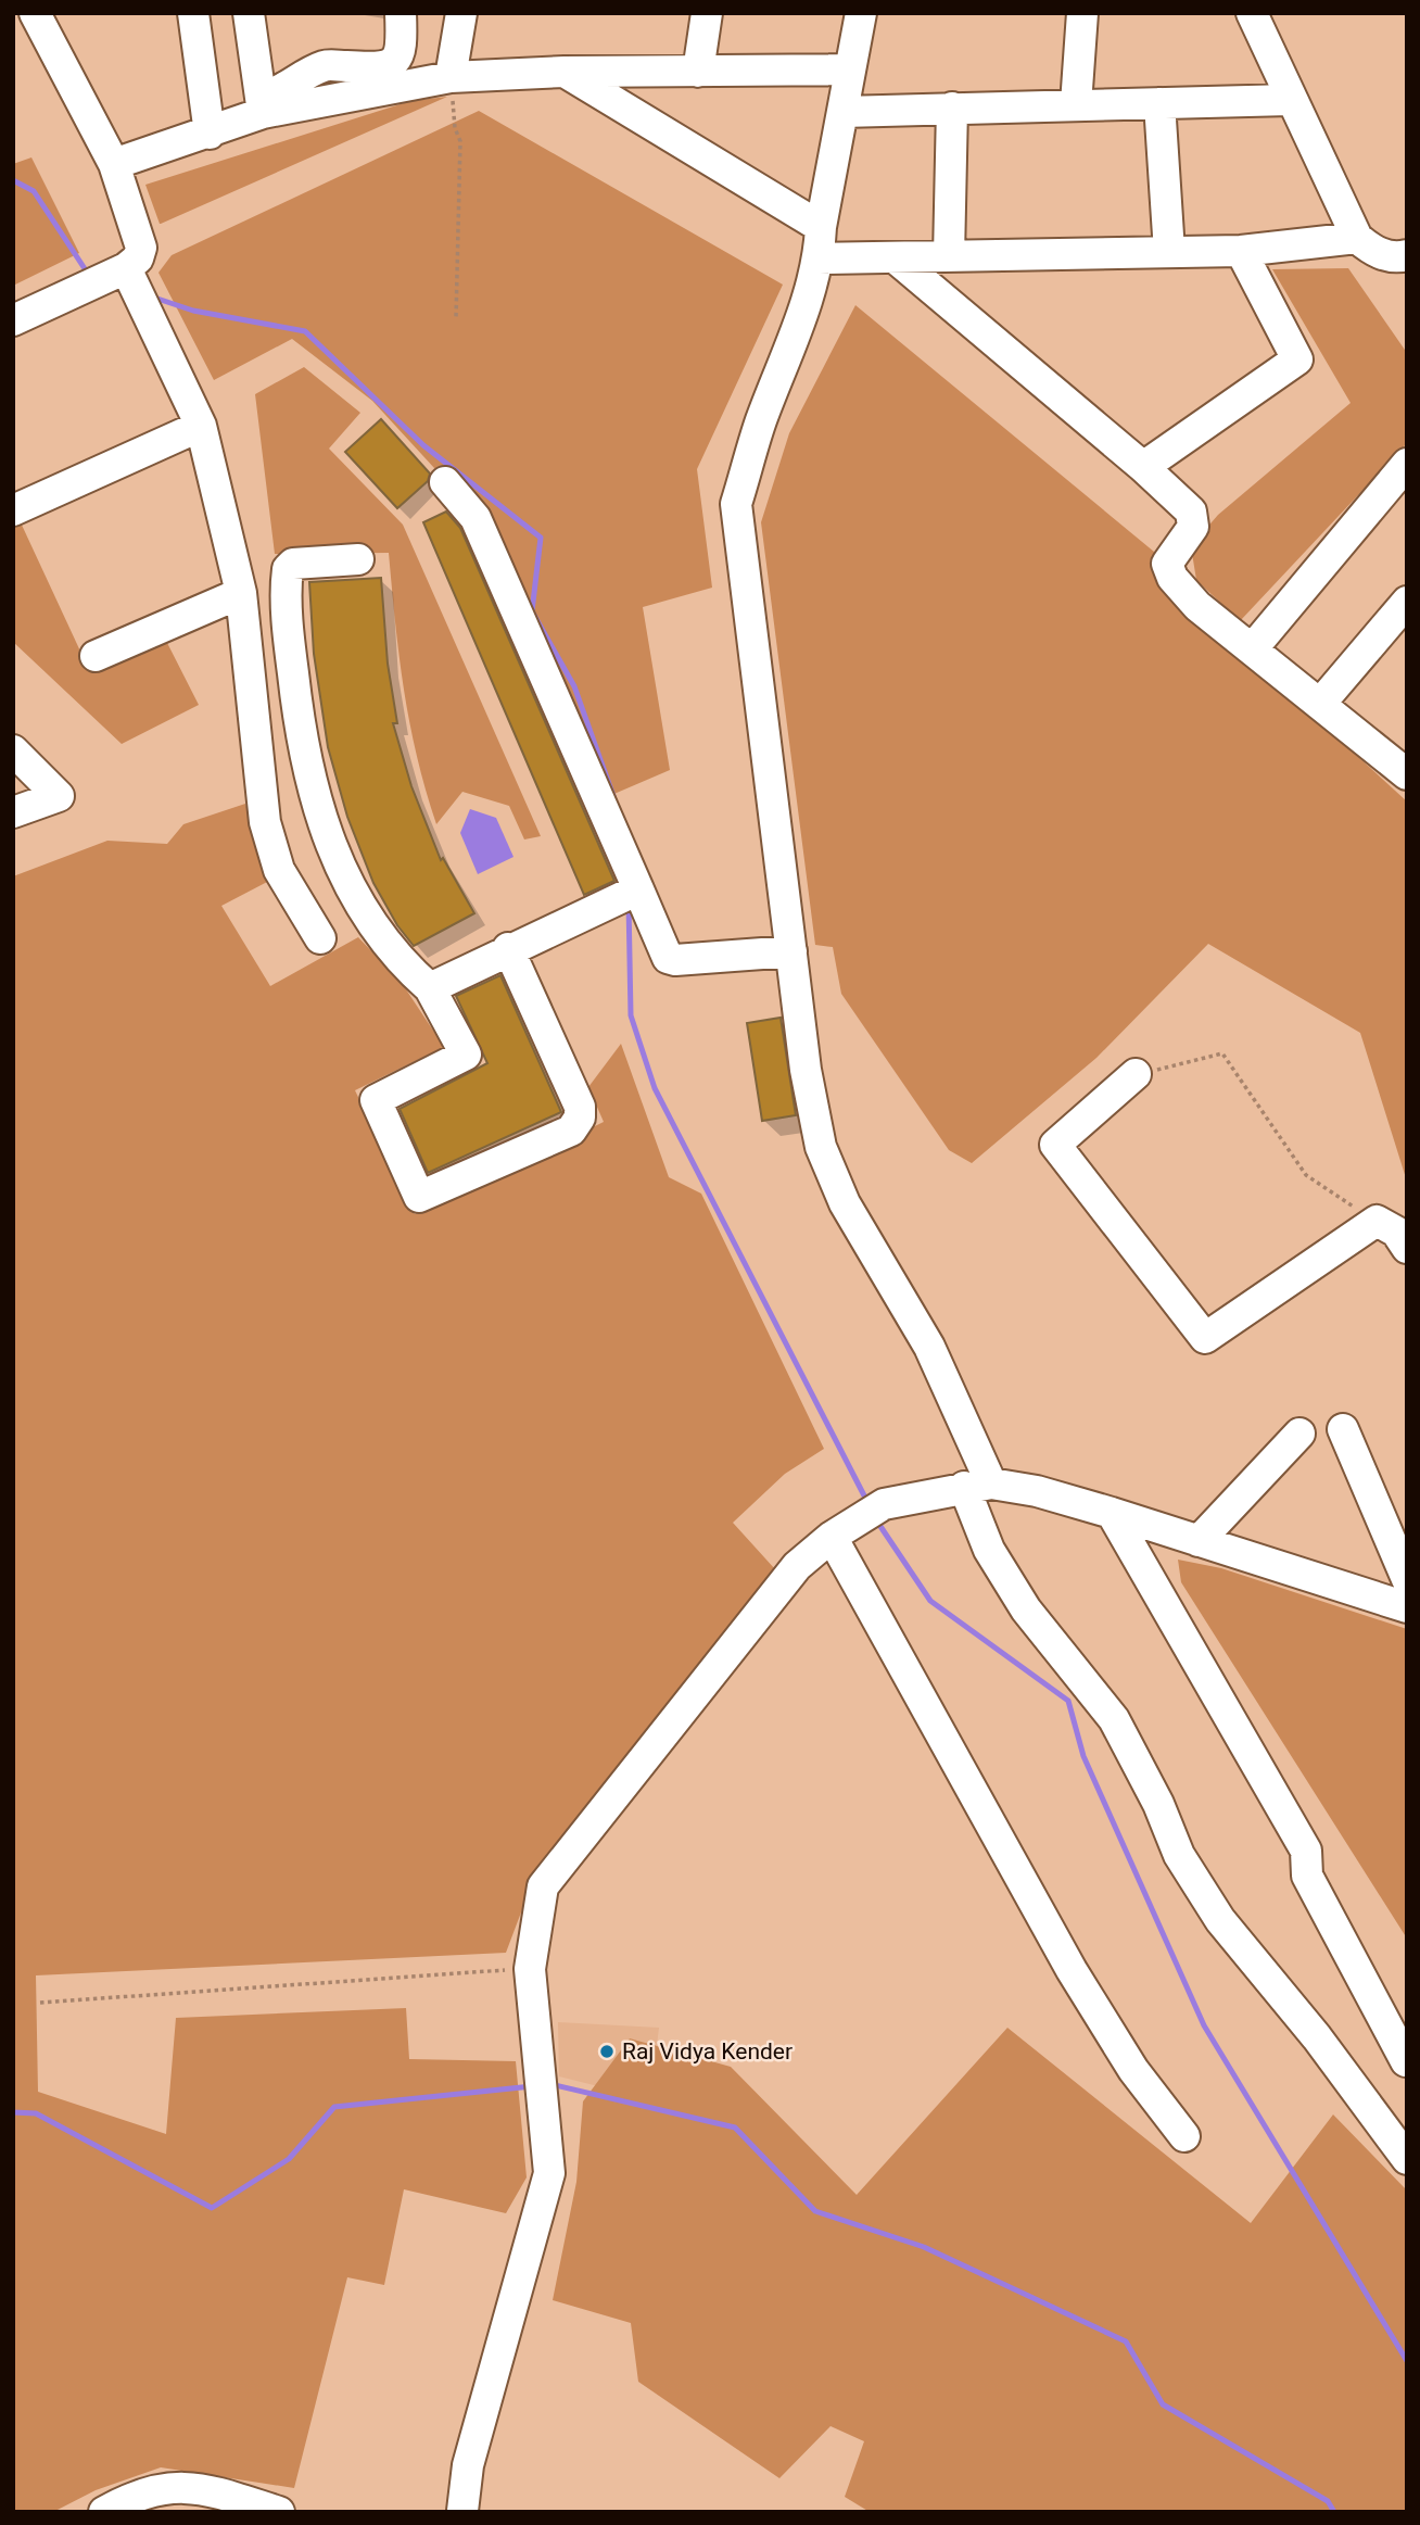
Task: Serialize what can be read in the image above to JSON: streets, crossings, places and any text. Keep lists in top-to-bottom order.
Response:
{
  "places": ["Raj Vidya Kender"]
}
